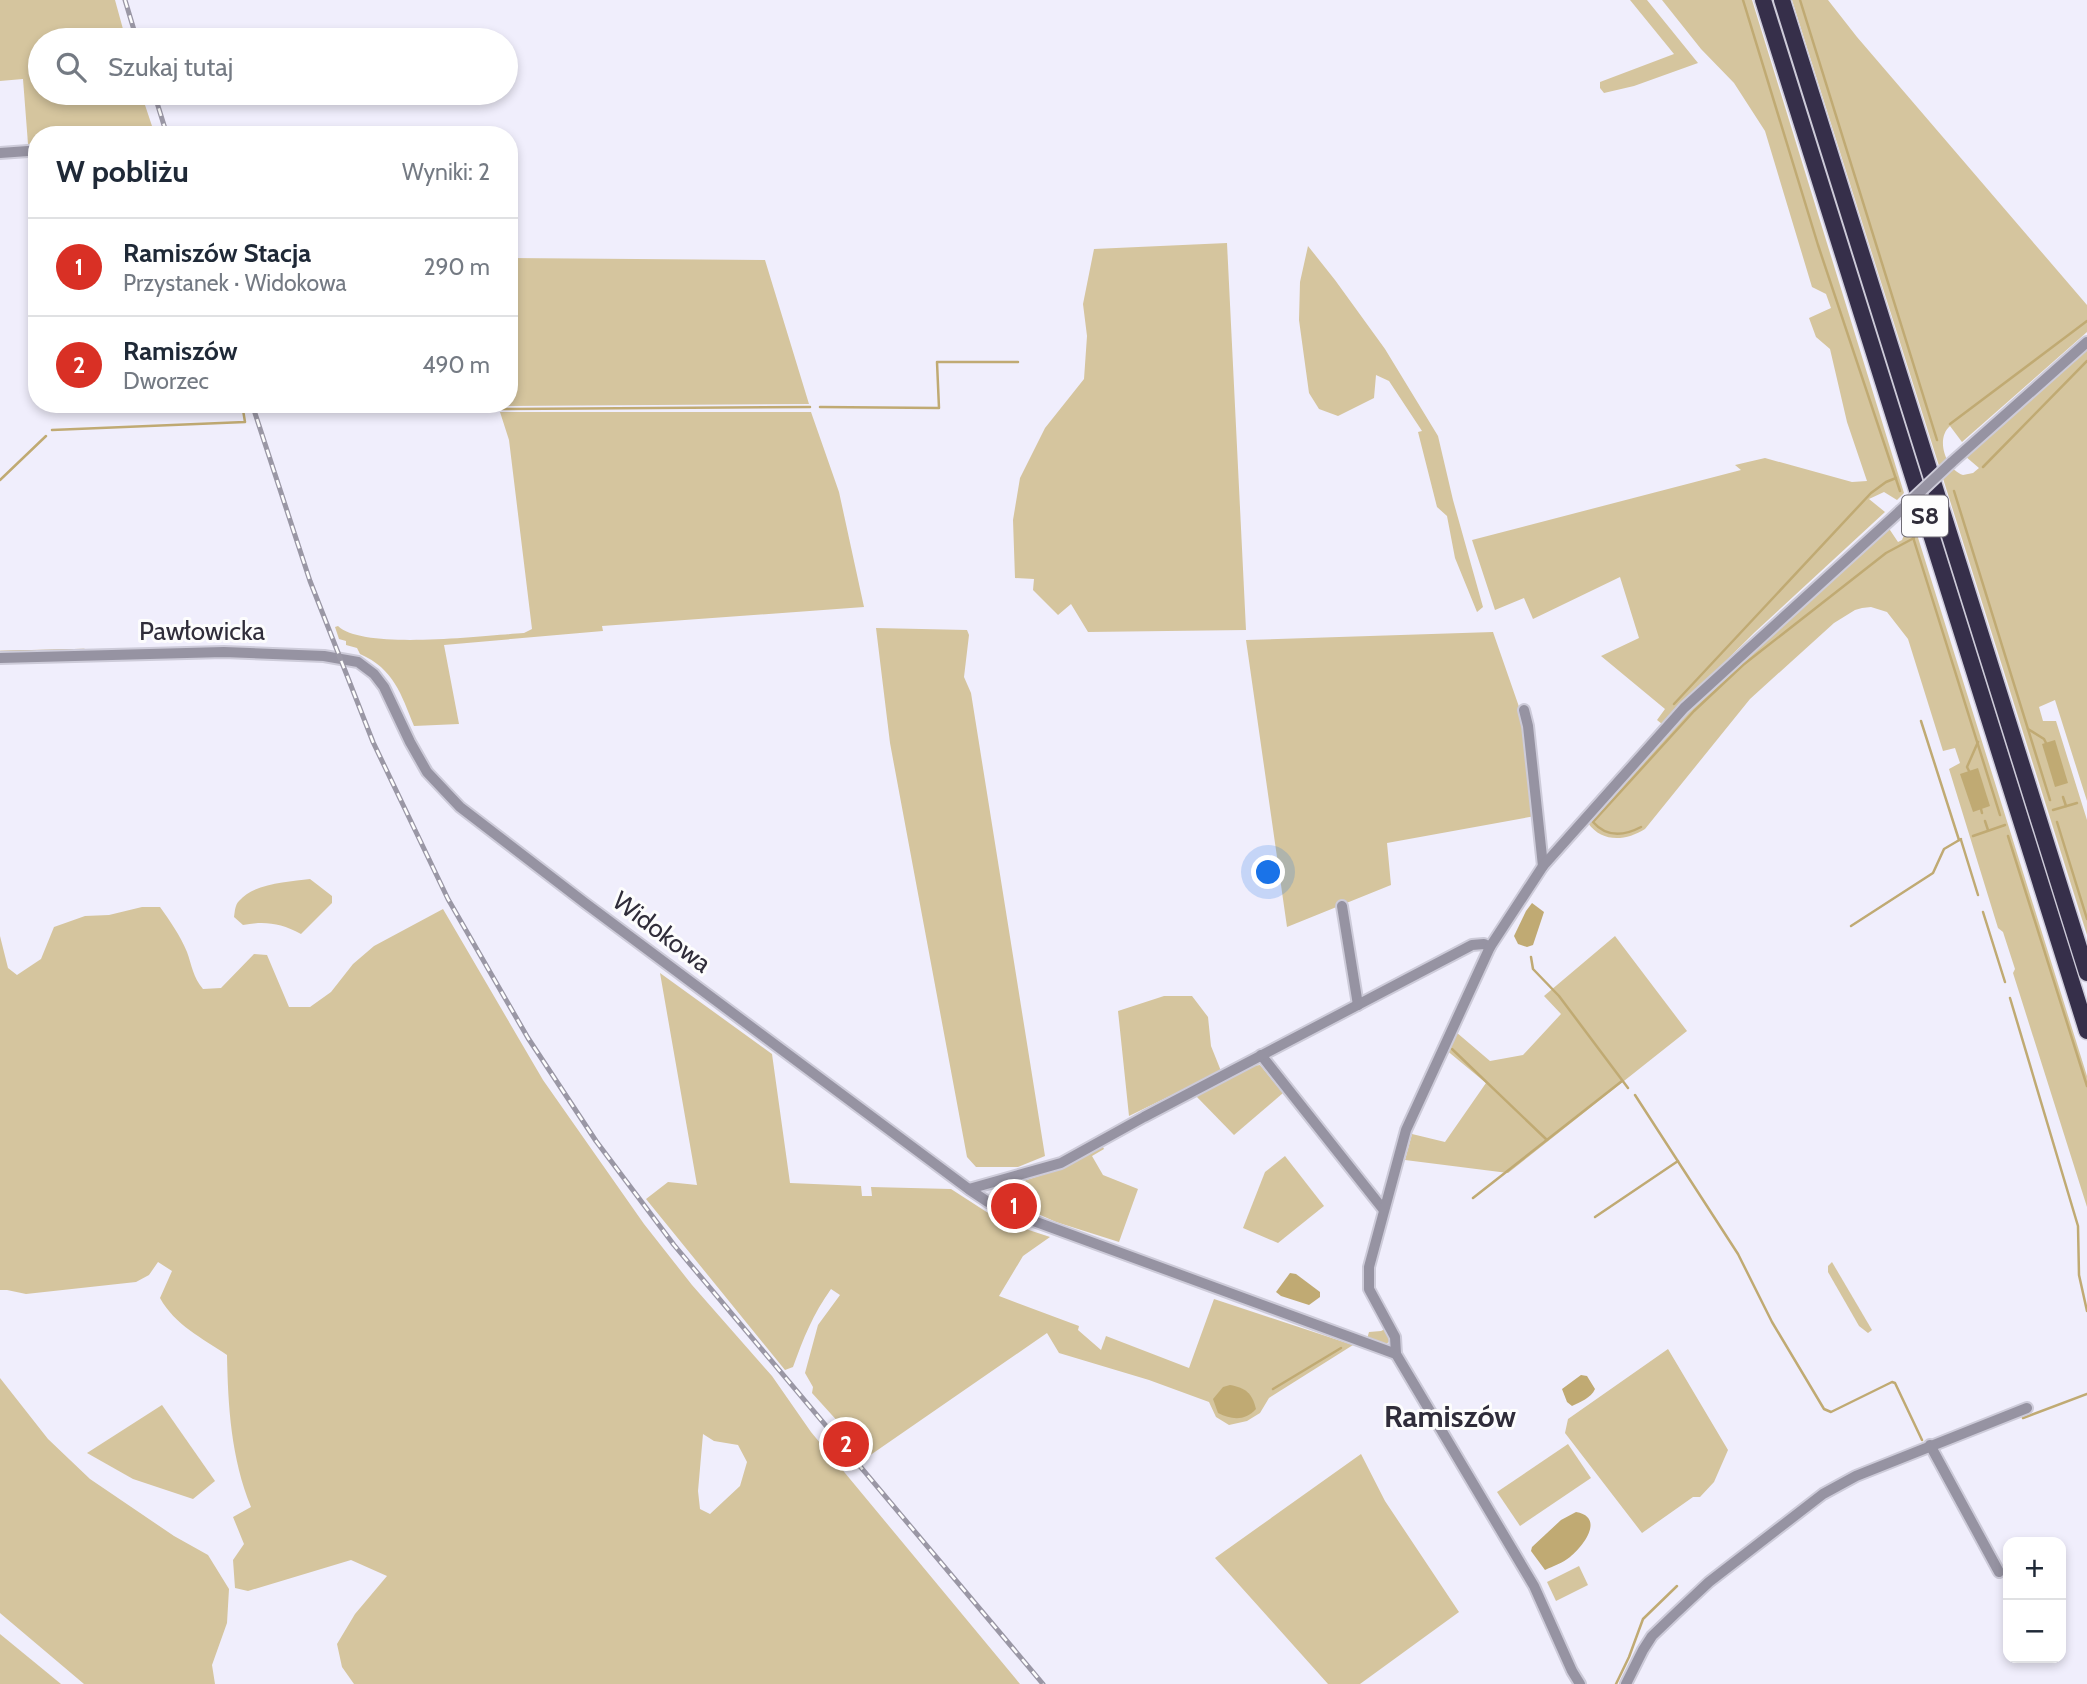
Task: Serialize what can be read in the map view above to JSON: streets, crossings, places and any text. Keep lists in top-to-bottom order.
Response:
{
  "streets": {
    "highway": ["S8"],
    "street": ["Pawłowicka", "Widokowa"]
  },
  "crossings": [
    ["Pawłowicka", "Widokowa"]
  ],
  "districts": ["Ramiszów"],
  "page": {
    "search": "Szukaj tutaj",
    "heading": ["W pobliżu", "Wyniki: 2"],
    "list": [
      {
        "mark": "1",
        "name": "Ramiszów Stacja",
        "note": "Przystanek · Widokowa",
        "value": "290 m"
      },
      {
        "mark": "2",
        "name": "Ramiszów",
        "note": "Dworzec",
        "value": "490 m"
      }
    ],
    "pins": ["1", "2"],
    "map_buttons": ["+", "−"]
  }
}
